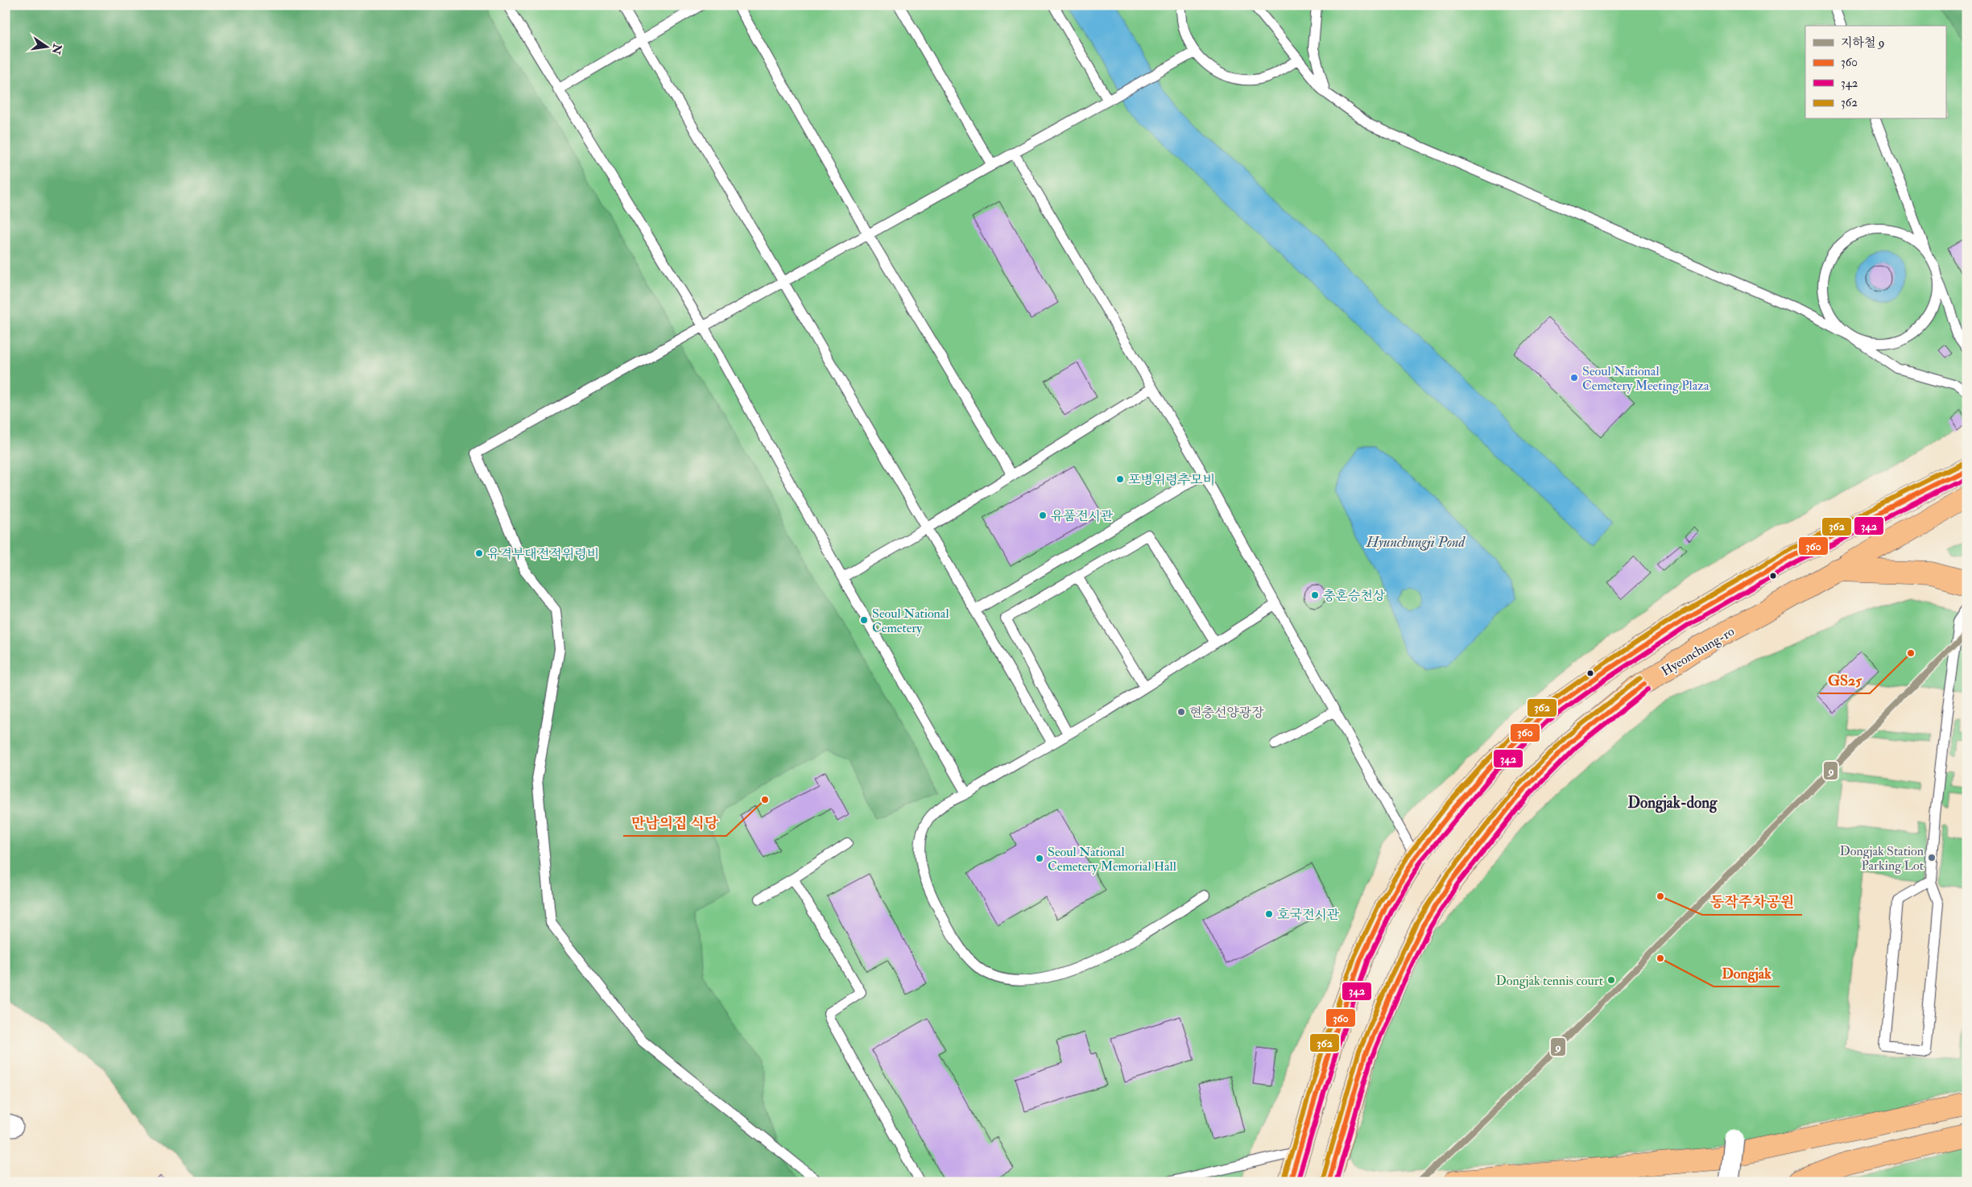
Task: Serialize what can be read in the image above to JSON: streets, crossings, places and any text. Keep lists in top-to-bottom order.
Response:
{
  "streets": {
    "main road": ["Hyeonchung-ro"]
  },
  "districts": ["Dongjak-dong"],
  "water": ["Hyunchungji Pond"],
  "places": [
    "Seoul National Cemetery Meeting Plaza",
    "포병위령추모비",
    "유품전시관",
    "유격부대전적위령비",
    "충혼승천상",
    "Seoul National Cemetery",
    "GS25",
    "현충선양광장",
    "만남의집 식당",
    "Dongjak Station Parking Lot",
    "Seoul National Cemetery Memorial Hall",
    "동작주차공원",
    "호국전시관",
    "Dongjak",
    "Dongjak tennis court"
  ],
  "lines": [
    "transit line 362",
    "transit line 360",
    "transit line 342",
    "metro line 9"
  ],
  "legend": [
    "지하철 9",
    "360",
    "342",
    "362"
  ],
  "north": "right"
}
